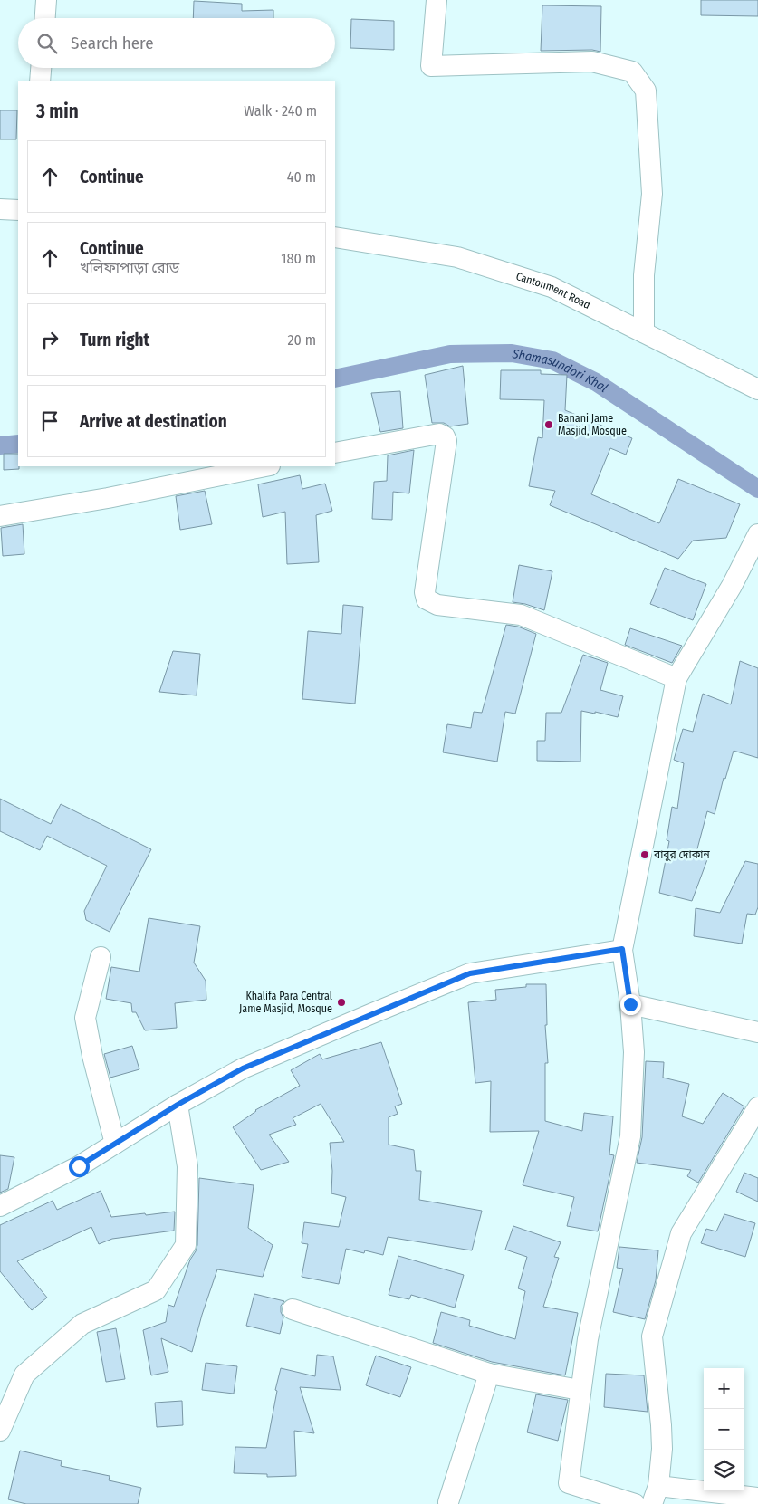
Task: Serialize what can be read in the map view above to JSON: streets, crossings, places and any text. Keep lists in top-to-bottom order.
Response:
{
  "streets": {
    "street": ["Cantonment Road"]
  },
  "water": ["Shamasundori Khal"],
  "places": ["Banani Jame Masjid, Mosque", "বাবুর দোকান", "Khalifa Para Central Jame Masjid, Mosque"],
  "page": {
    "search": "Search here",
    "heading": ["3 min", "Walk · 240 m"],
    "list": [
      ["Continue", "40 m"],
      ["Continue", "খলিফাপাড়া রোড", "180 m"],
      ["Turn right", "20 m"],
      "Arrive at destination"
    ],
    "map_buttons": ["+", "−"]
  }
}
